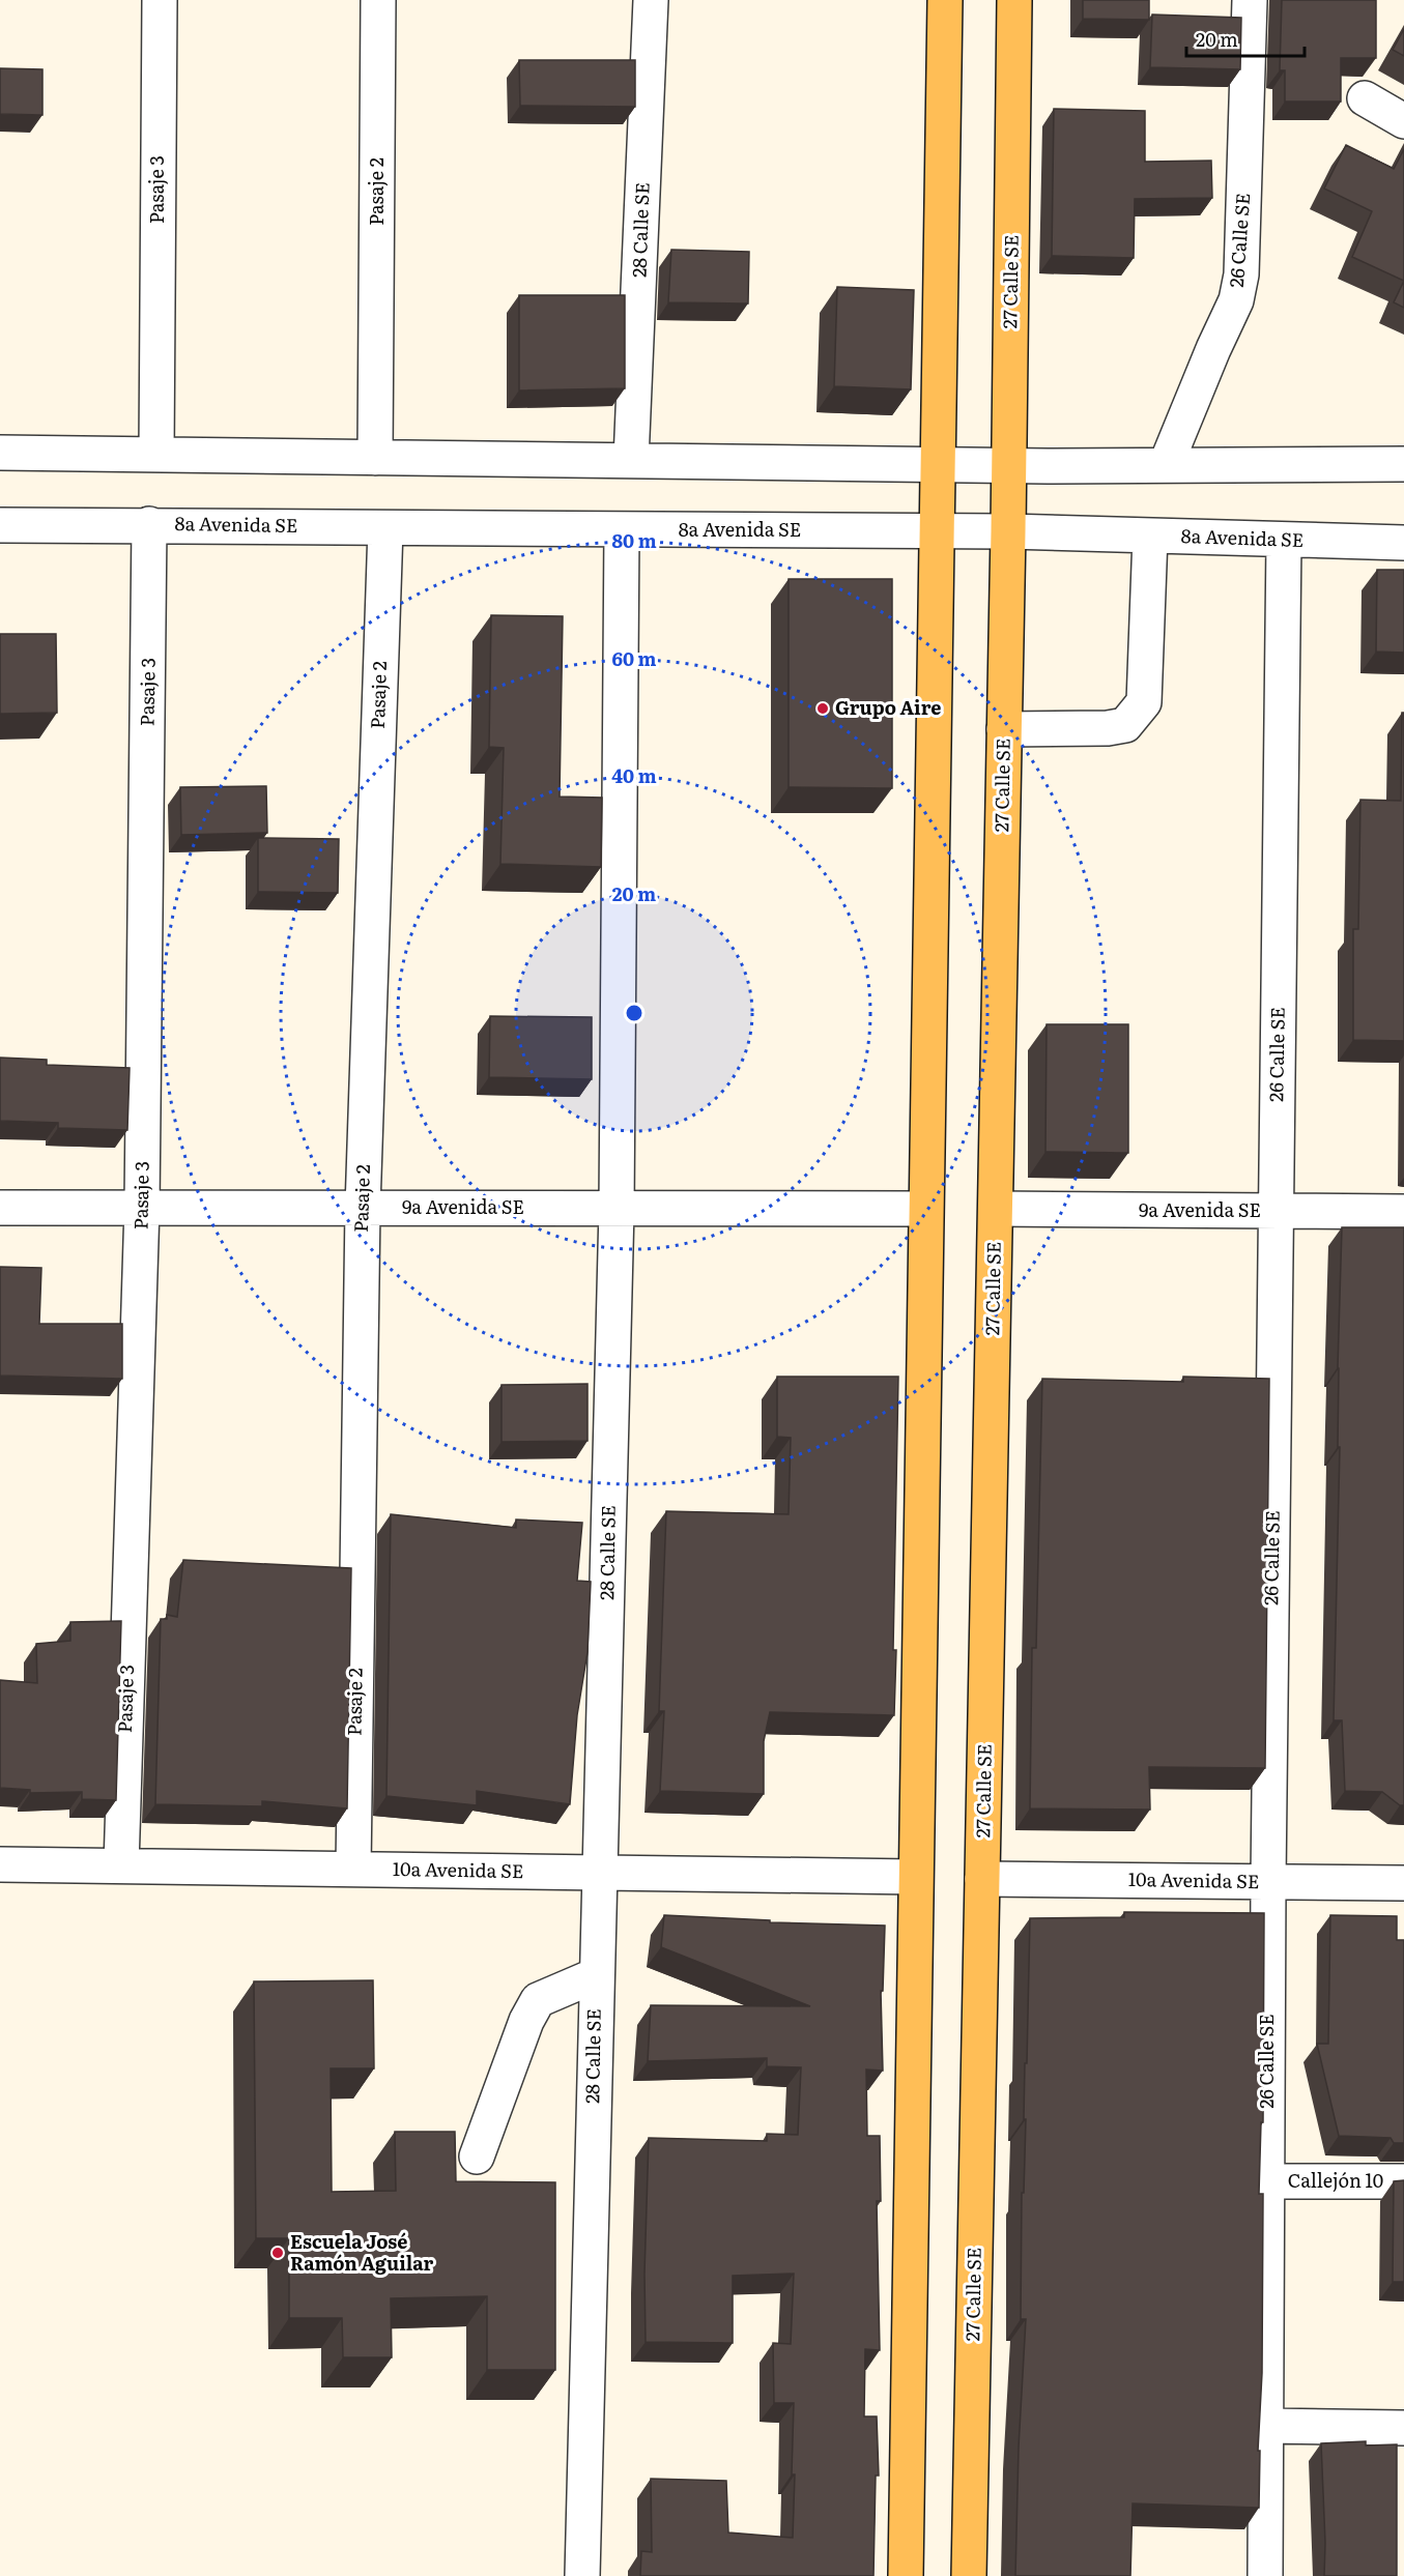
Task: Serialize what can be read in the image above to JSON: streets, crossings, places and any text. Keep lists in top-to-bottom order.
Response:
{
  "streets": {
    "main road": ["27 Calle SE"],
    "street": [
      "Pasaje 3",
      "Pasaje 2",
      "28 Calle SE",
      "26 Calle SE",
      "8a Avenida SE",
      "9a Avenida SE",
      "10a Avenida SE",
      "Callejón 10"
    ]
  },
  "crossings": [
    ["Pasaje 3", "8a Avenida SE"],
    ["Pasaje 3", "9a Avenida SE"],
    ["Pasaje 3", "10a Avenida SE"],
    ["Pasaje 2", "8a Avenida SE"],
    ["Pasaje 2", "9a Avenida SE"],
    ["Pasaje 2", "10a Avenida SE"],
    ["28 Calle SE", "8a Avenida SE"],
    ["28 Calle SE", "9a Avenida SE"],
    ["28 Calle SE", "10a Avenida SE"],
    ["26 Calle SE", "8a Avenida SE"],
    ["26 Calle SE", "9a Avenida SE"],
    ["26 Calle SE", "10a Avenida SE"],
    ["26 Calle SE", "Callejón 10"],
    ["27 Calle SE", "8a Avenida SE"],
    ["27 Calle SE", "9a Avenida SE"],
    ["27 Calle SE", "10a Avenida SE"]
  ],
  "places": ["Grupo Aire", "Escuela José Ramón Aguilar"],
  "scale_bar": "20 m",
  "rings": [
    "80 m",
    "60 m",
    "40 m",
    "20 m"
  ]
}
